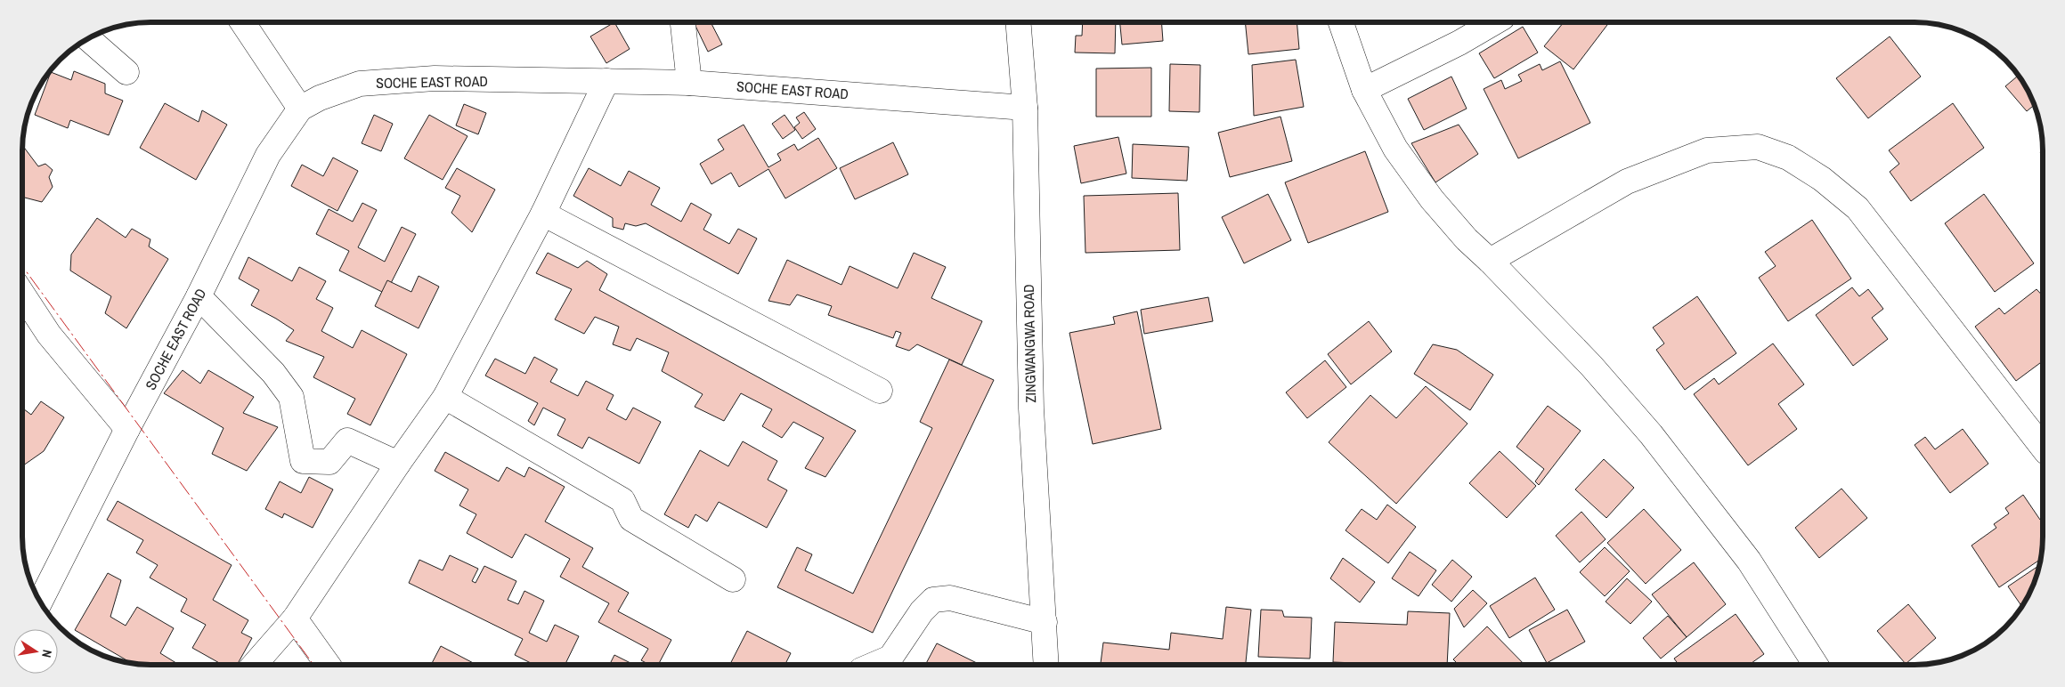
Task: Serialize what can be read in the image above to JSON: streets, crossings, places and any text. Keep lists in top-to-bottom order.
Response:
{
  "streets": {
    "street": ["SOCHE EAST ROAD", "ZINGWANGWA ROAD"]
  },
  "crossings": [
    ["SOCHE EAST ROAD", "ZINGWANGWA ROAD"]
  ],
  "north": "right"
}
